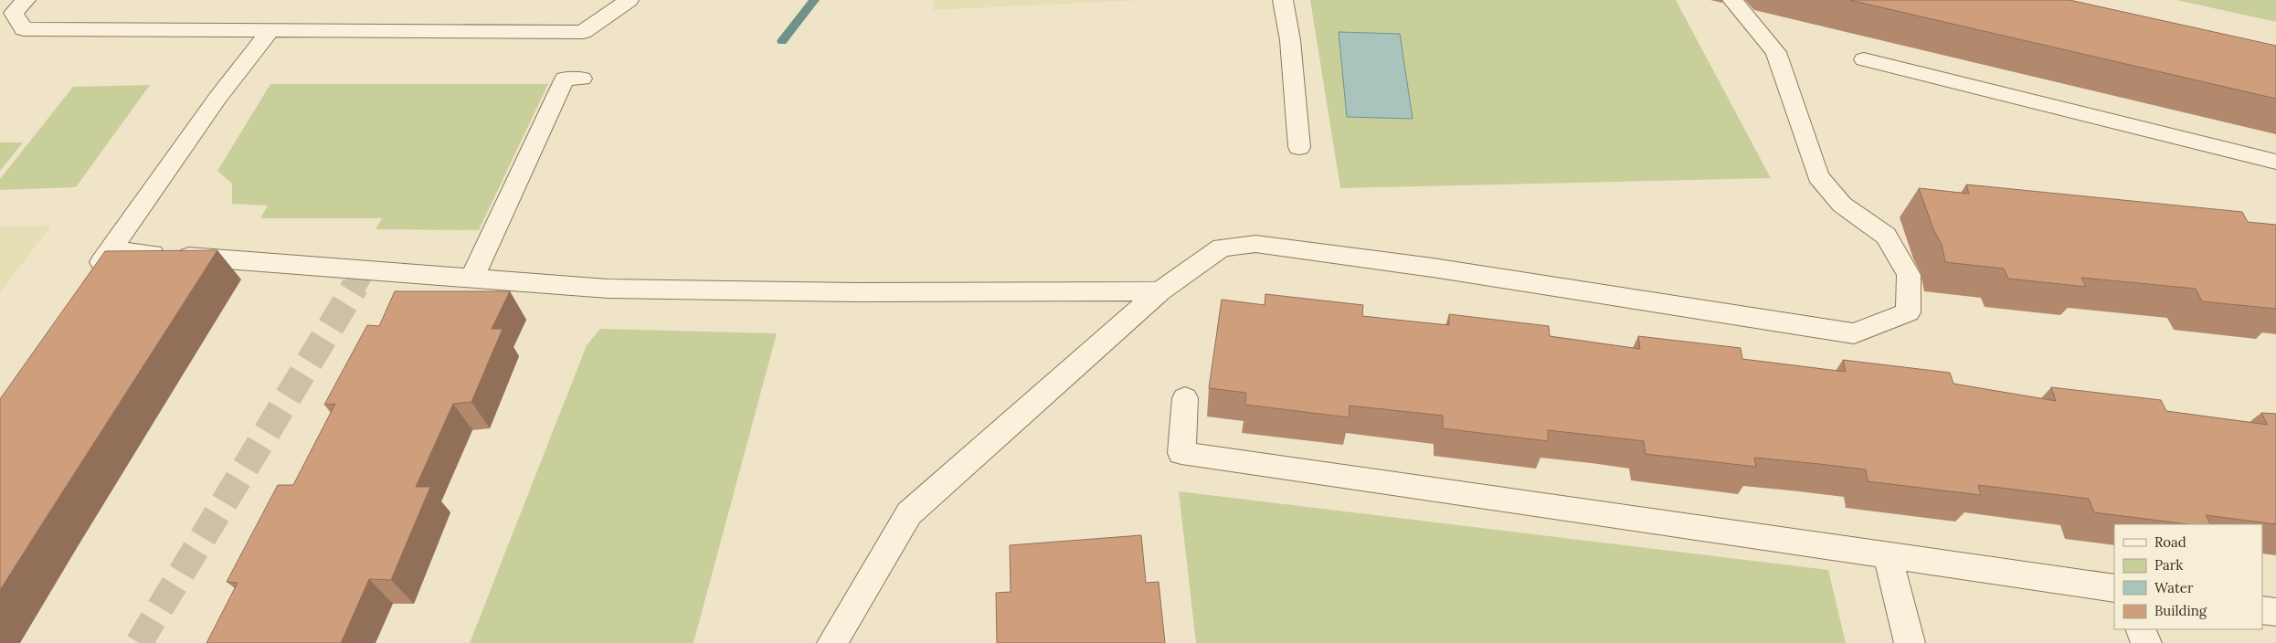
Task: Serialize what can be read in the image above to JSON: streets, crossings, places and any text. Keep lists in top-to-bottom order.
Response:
{
  "legend": [
    "Road",
    "Park",
    "Water",
    "Building"
  ]
}
